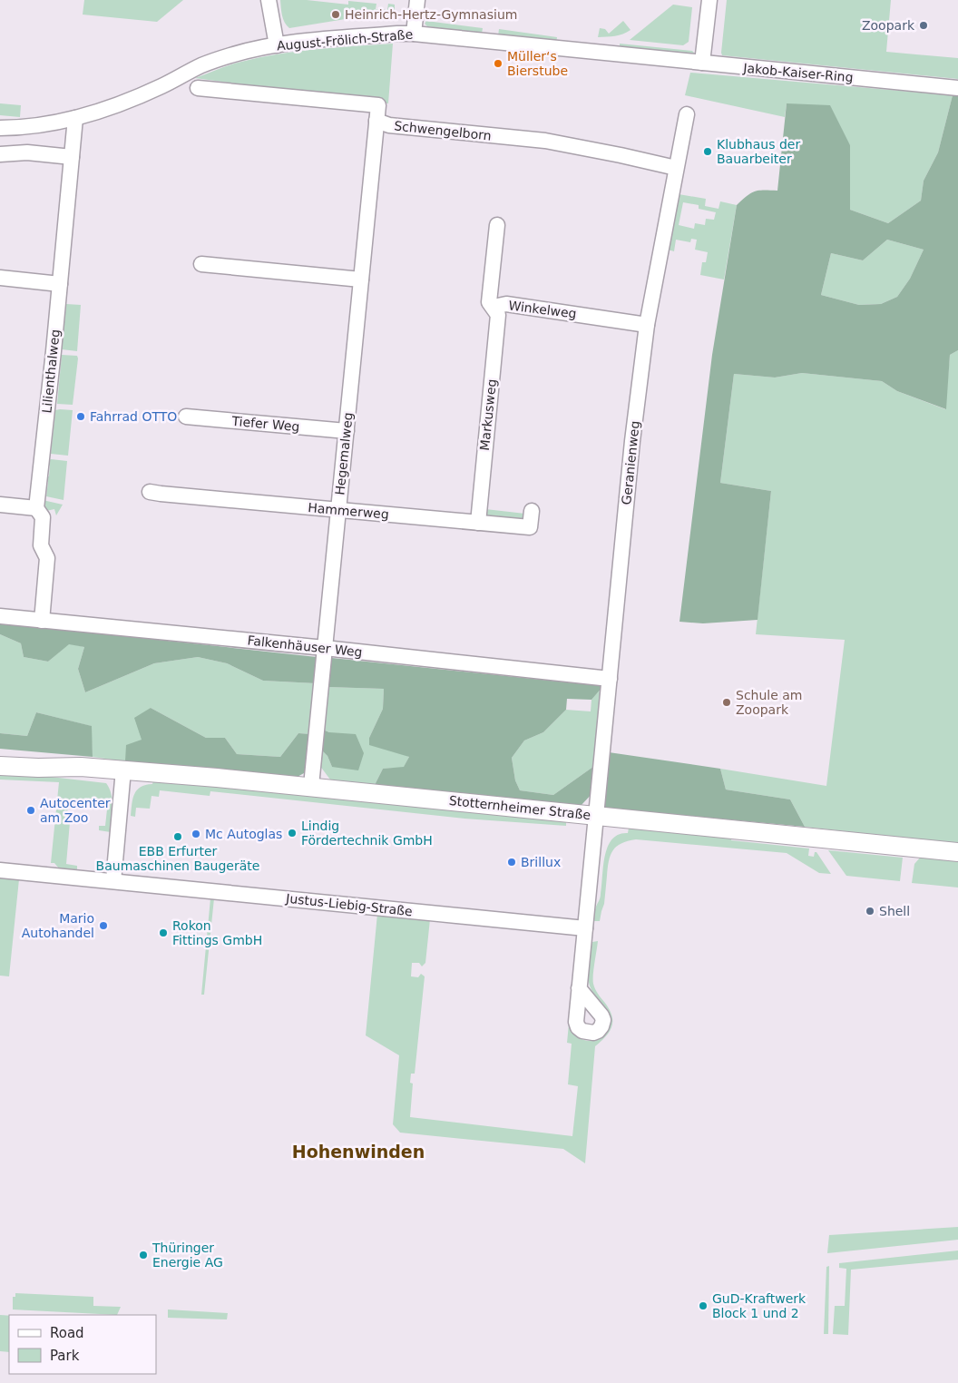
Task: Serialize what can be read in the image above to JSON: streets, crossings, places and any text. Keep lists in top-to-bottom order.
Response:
{
  "streets": {
    "main road": ["Stotternheimer Straße"],
    "street": [
      "August-Frölich-Straße",
      "Jakob-Kaiser-Ring",
      "Schwengelborn",
      "Winkelweg",
      "Lilienthalweg",
      "Markusweg",
      "Tiefer Weg",
      "Hegemalweg",
      "Geranienweg",
      "Hammerweg",
      "Falkenhäuser Weg",
      "Justus-Liebig-Straße"
    ]
  },
  "crossings": [
    ["August-Frölich-Straße", "Jakob-Kaiser-Ring"],
    ["August-Frölich-Straße", "Lilienthalweg"],
    ["Schwengelborn", "Hegemalweg"],
    ["Schwengelborn", "Geranienweg"],
    ["Winkelweg", "Markusweg"],
    ["Winkelweg", "Geranienweg"],
    ["Lilienthalweg", "Falkenhäuser Weg"],
    ["Markusweg", "Hammerweg"],
    ["Tiefer Weg", "Hegemalweg"],
    ["Hegemalweg", "Hammerweg"],
    ["Hegemalweg", "Falkenhäuser Weg"],
    ["Hegemalweg", "Stotternheimer Straße"],
    ["Geranienweg", "Falkenhäuser Weg"],
    ["Geranienweg", "Stotternheimer Straße"]
  ],
  "districts": ["Hohenwinden"],
  "places": [
    "Heinrich-Hertz-Gymnasium",
    "Zoopark",
    "Müller‘s Bierstube",
    "Klubhaus der Bauarbeiter",
    "Fahrrad OTTO",
    "Schule am Zoopark",
    "Autocenter am Zoo",
    "Lindig Fördertechnik GmbH",
    "Mc Autoglas",
    "EBB Erfurter Baumaschinen Baugeräte",
    "Brillux",
    "Shell",
    "Mario Autohandel",
    "Rokon Fittings GmbH",
    "Thüringer Energie AG",
    "GuD-Kraftwerk Block 1 und 2"
  ],
  "legend": ["Road", "Park"]
}
